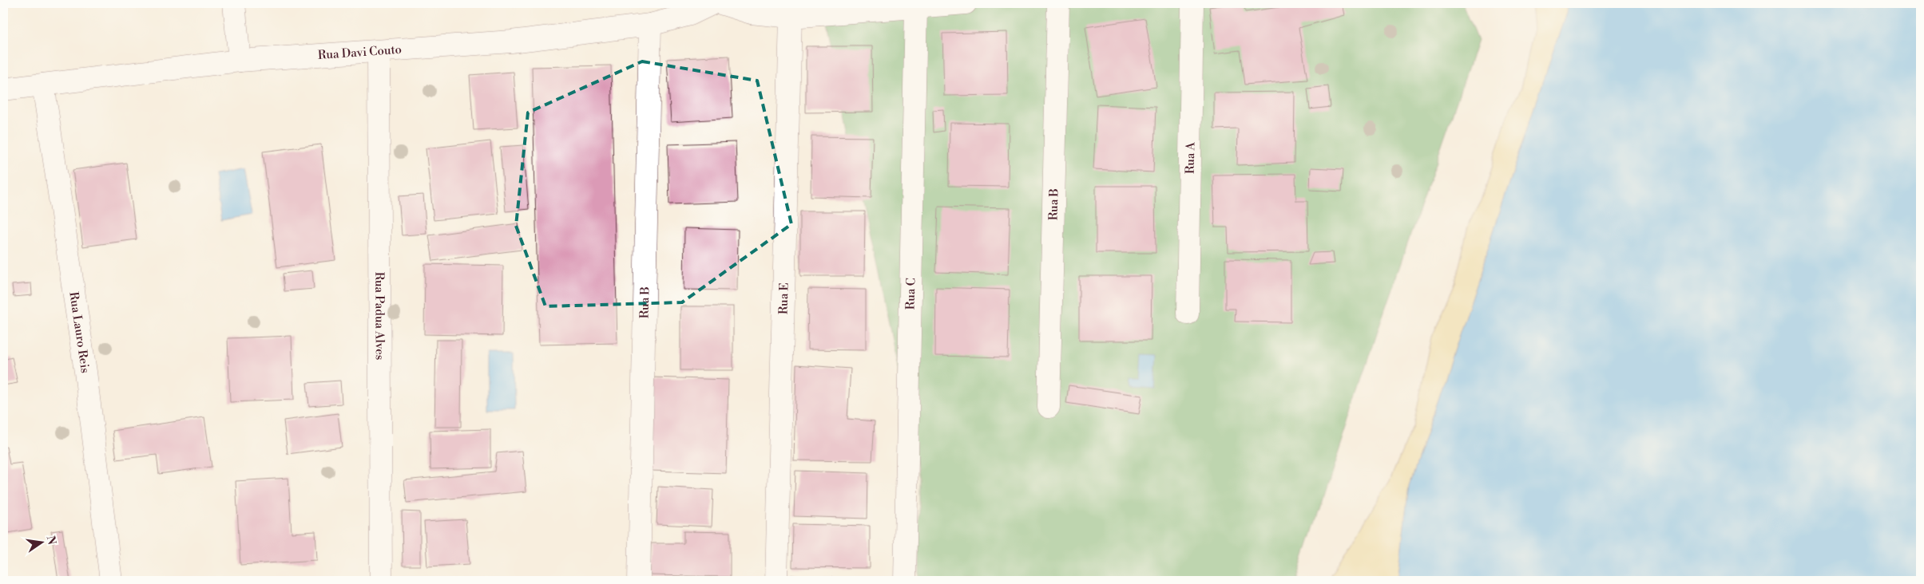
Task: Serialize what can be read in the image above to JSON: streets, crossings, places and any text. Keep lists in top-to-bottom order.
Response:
{
  "streets": {
    "street": [
      "Rua Davi Couto",
      "Rua A",
      "Rua B",
      "Rua C",
      "Rua E",
      "Rua Padua Alves",
      "Rua Lauro Reis"
    ]
  },
  "crossings": [
    ["Rua Davi Couto", "Rua B"],
    ["Rua Davi Couto", "Rua Padua Alves"],
    ["Rua Davi Couto", "Rua Lauro Reis"]
  ],
  "north": "right"
}
